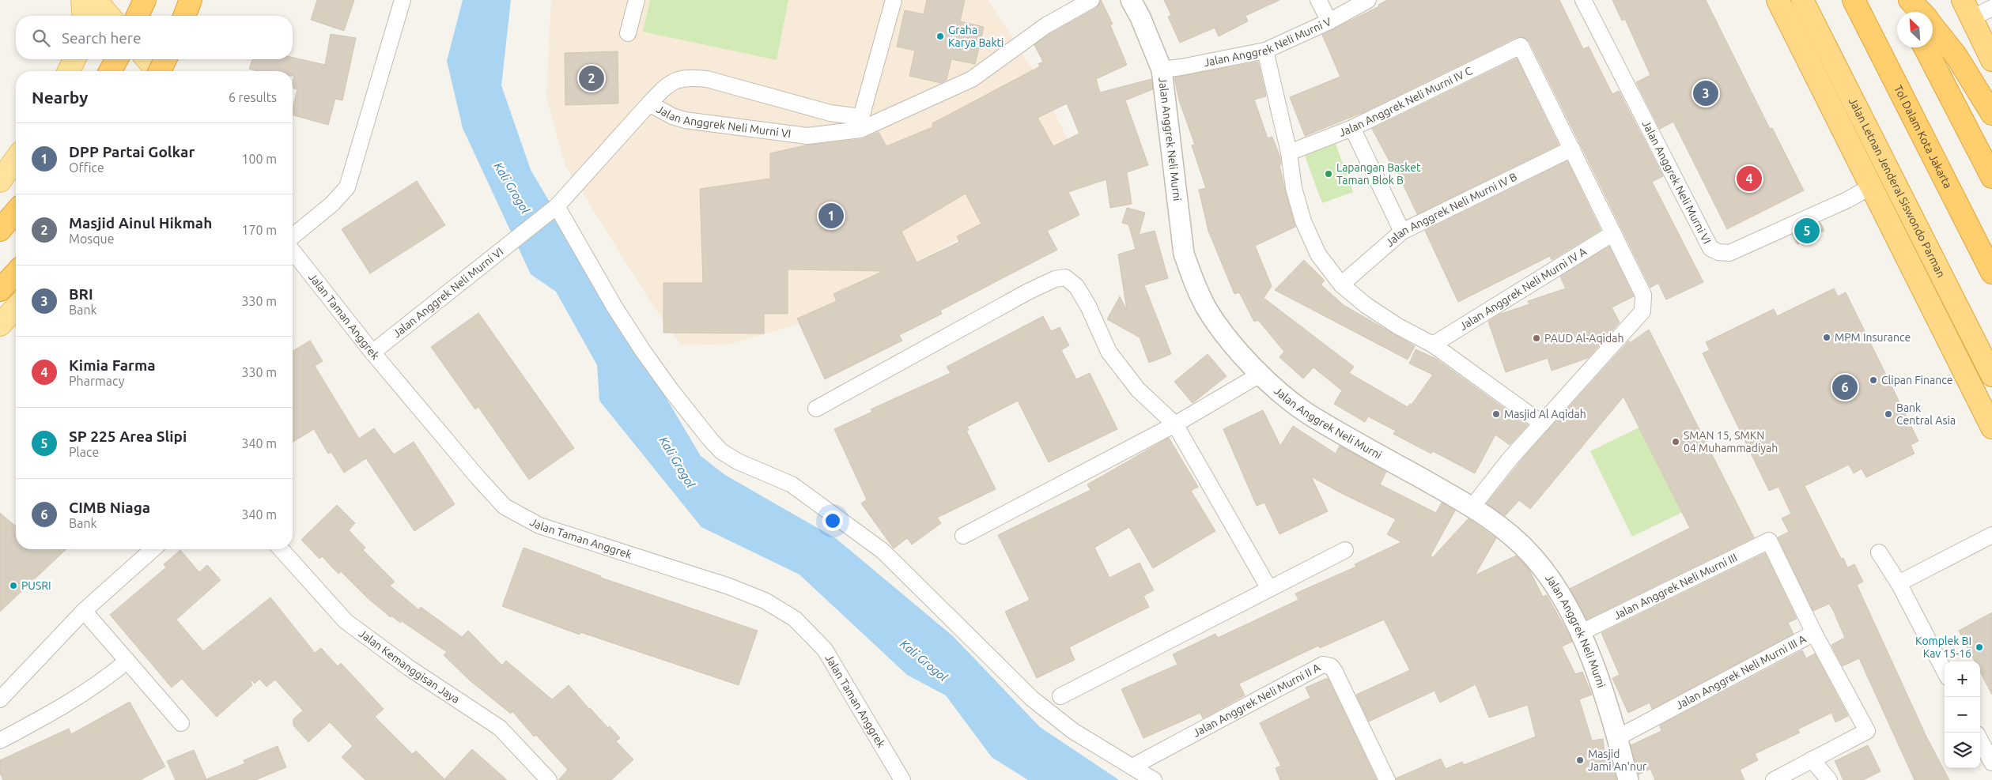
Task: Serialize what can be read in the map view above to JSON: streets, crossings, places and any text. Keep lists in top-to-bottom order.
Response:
{
  "streets": {
    "highway": ["Tol Dalam Kota Jakarta", "Jalan Letnan Jenderal Siswondo Parman"],
    "street": [
      "Jalan Anggrek Neli Murni V",
      "Jalan Anggrek Neli Murni IV C",
      "Jalan Anggrek Neli Murni VI",
      "Jalan Anggrek Neli Murni",
      "Jalan Anggrek Neli Murni IV B",
      "Jalan Anggrek Neli Murni IV A",
      "Jalan Taman Anggrek",
      "Jalan Anggrek Neli Murni III",
      "Jalan Kemanggisan Jaya",
      "Jalan Anggrek Neli Murni III A",
      "Jalan Anggrek Neli Murni II A"
    ]
  },
  "crossings": [
    ["Jalan Anggrek Neli Murni V", "Jalan Anggrek Neli Murni"],
    ["Jalan Anggrek Neli Murni IV C", "Jalan Anggrek Neli Murni IV B"],
    ["Jalan Anggrek Neli Murni VI", "Jalan Taman Anggrek"],
    ["Jalan Anggrek Neli Murni", "Jalan Anggrek Neli Murni III"],
    ["Jalan Anggrek Neli Murni", "Jalan Anggrek Neli Murni III A"],
    ["Jalan Anggrek Neli Murni III", "Jalan Anggrek Neli Murni III A"]
  ],
  "water": ["Kali Grogol"],
  "places": [
    "Graha Karya Bakti",
    "Lapangan Basket Taman Blok B",
    "MPM Insurance",
    "PAUD Al-Aqidah",
    "Clipan Finance",
    "Masjid Al Aqidah",
    "Bank Central Asia",
    "SMAN 15, SMKN 04 Muhammadiyah",
    "PUSRI",
    "Komplek BI Kav 15-16",
    "Masjid Jami An'nur"
  ],
  "north": "top left",
  "page": {
    "search": "Search here",
    "pins": [
      "2",
      "3",
      "4",
      "1",
      "5",
      "6"
    ],
    "heading": ["Nearby", "6 results"],
    "list": [
      {
        "mark": "1",
        "name": "DPP Partai Golkar",
        "note": "Office",
        "value": "100 m"
      },
      {
        "mark": "2",
        "name": "Masjid Ainul Hikmah",
        "note": "Mosque",
        "value": "170 m"
      },
      {
        "mark": "3",
        "name": "BRI",
        "note": "Bank",
        "value": "330 m"
      },
      {
        "mark": "4",
        "name": "Kimia Farma",
        "note": "Pharmacy",
        "value": "330 m"
      },
      {
        "mark": "5",
        "name": "SP 225 Area Slipi",
        "note": "Place",
        "value": "340 m"
      },
      {
        "mark": "6",
        "name": "CIMB Niaga",
        "note": "Bank",
        "value": "340 m"
      }
    ],
    "map_buttons": ["+", "−"]
  }
}
